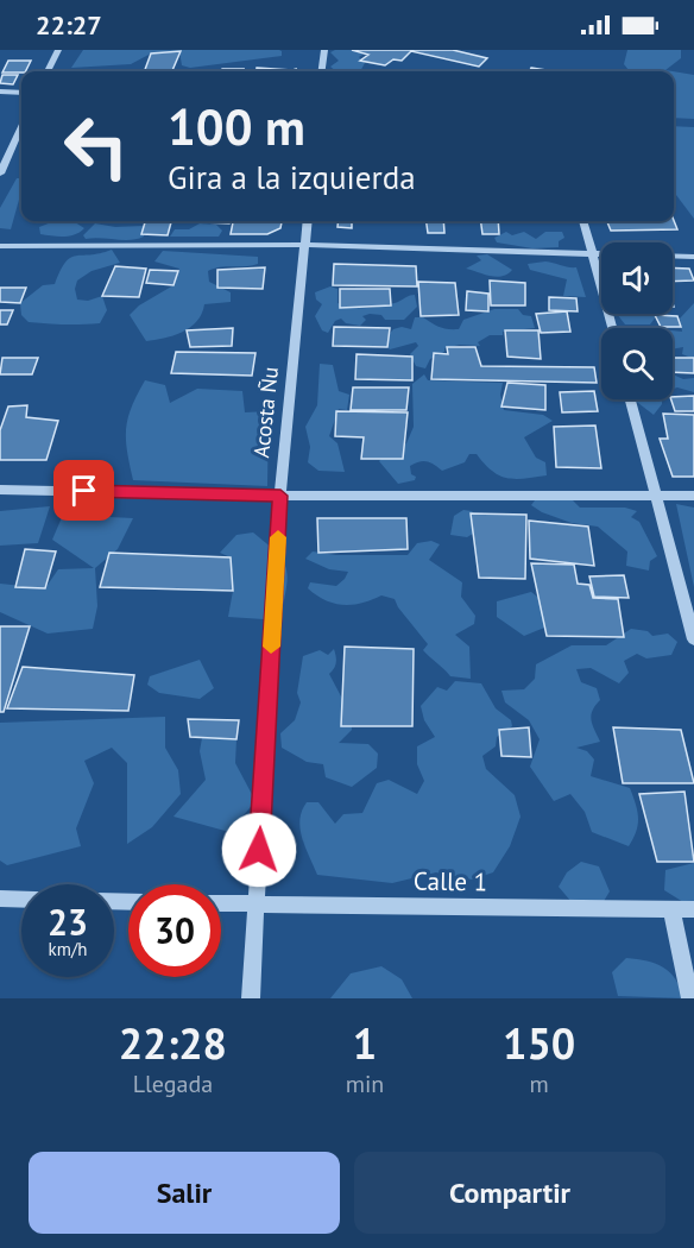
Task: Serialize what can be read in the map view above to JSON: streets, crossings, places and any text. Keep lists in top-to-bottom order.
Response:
{
  "streets": {
    "street": ["Acosta Ñu", "Calle 1"]
  },
  "crossings": [
    ["Acosta Ñu", "Calle 1"]
  ],
  "page": {
    "status": "22:27",
    "turn": ["100 m", "Gira a la izquierda"],
    "speed": "23 km/h",
    "limit": "30",
    "eta": [
      "22:28",
      "Llegada",
      "1",
      "min",
      "150",
      "m"
    ],
    "buttons": ["Salir", "Compartir"]
  }
}
